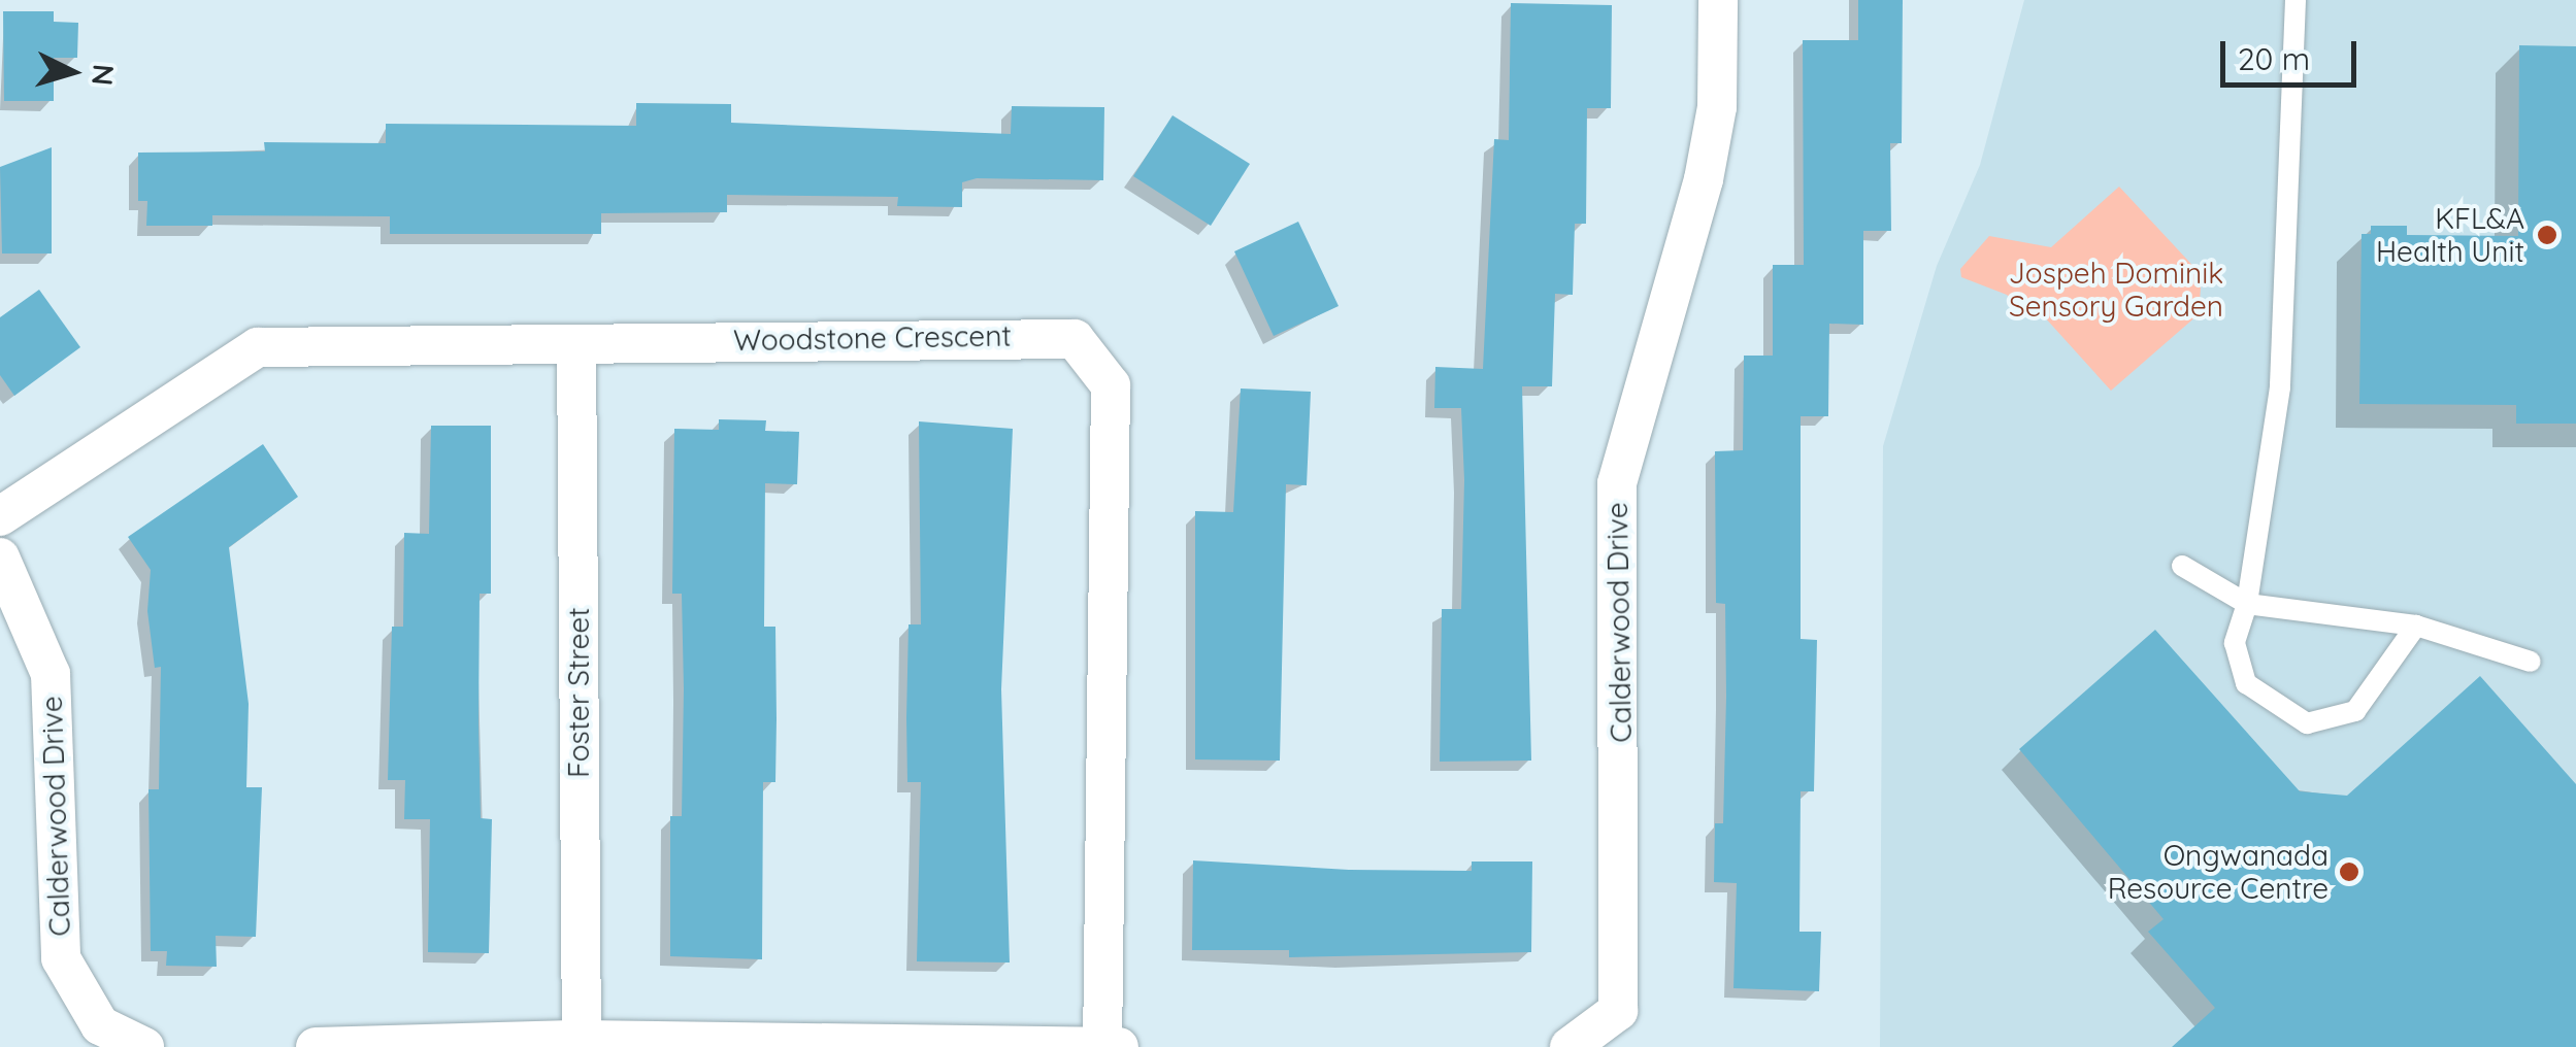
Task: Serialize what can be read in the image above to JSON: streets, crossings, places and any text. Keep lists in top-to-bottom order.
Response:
{
  "streets": {
    "street": ["Woodstone Crescent", "Calderwood Drive", "Foster Street"]
  },
  "crossings": [
    ["Woodstone Crescent", "Foster Street"]
  ],
  "parks": ["Jospeh Dominik Sensory Garden"],
  "places": ["KFL&A Health Unit", "Ongwanada Resource Centre"],
  "scale_bar": "20 m",
  "north": "right"
}
